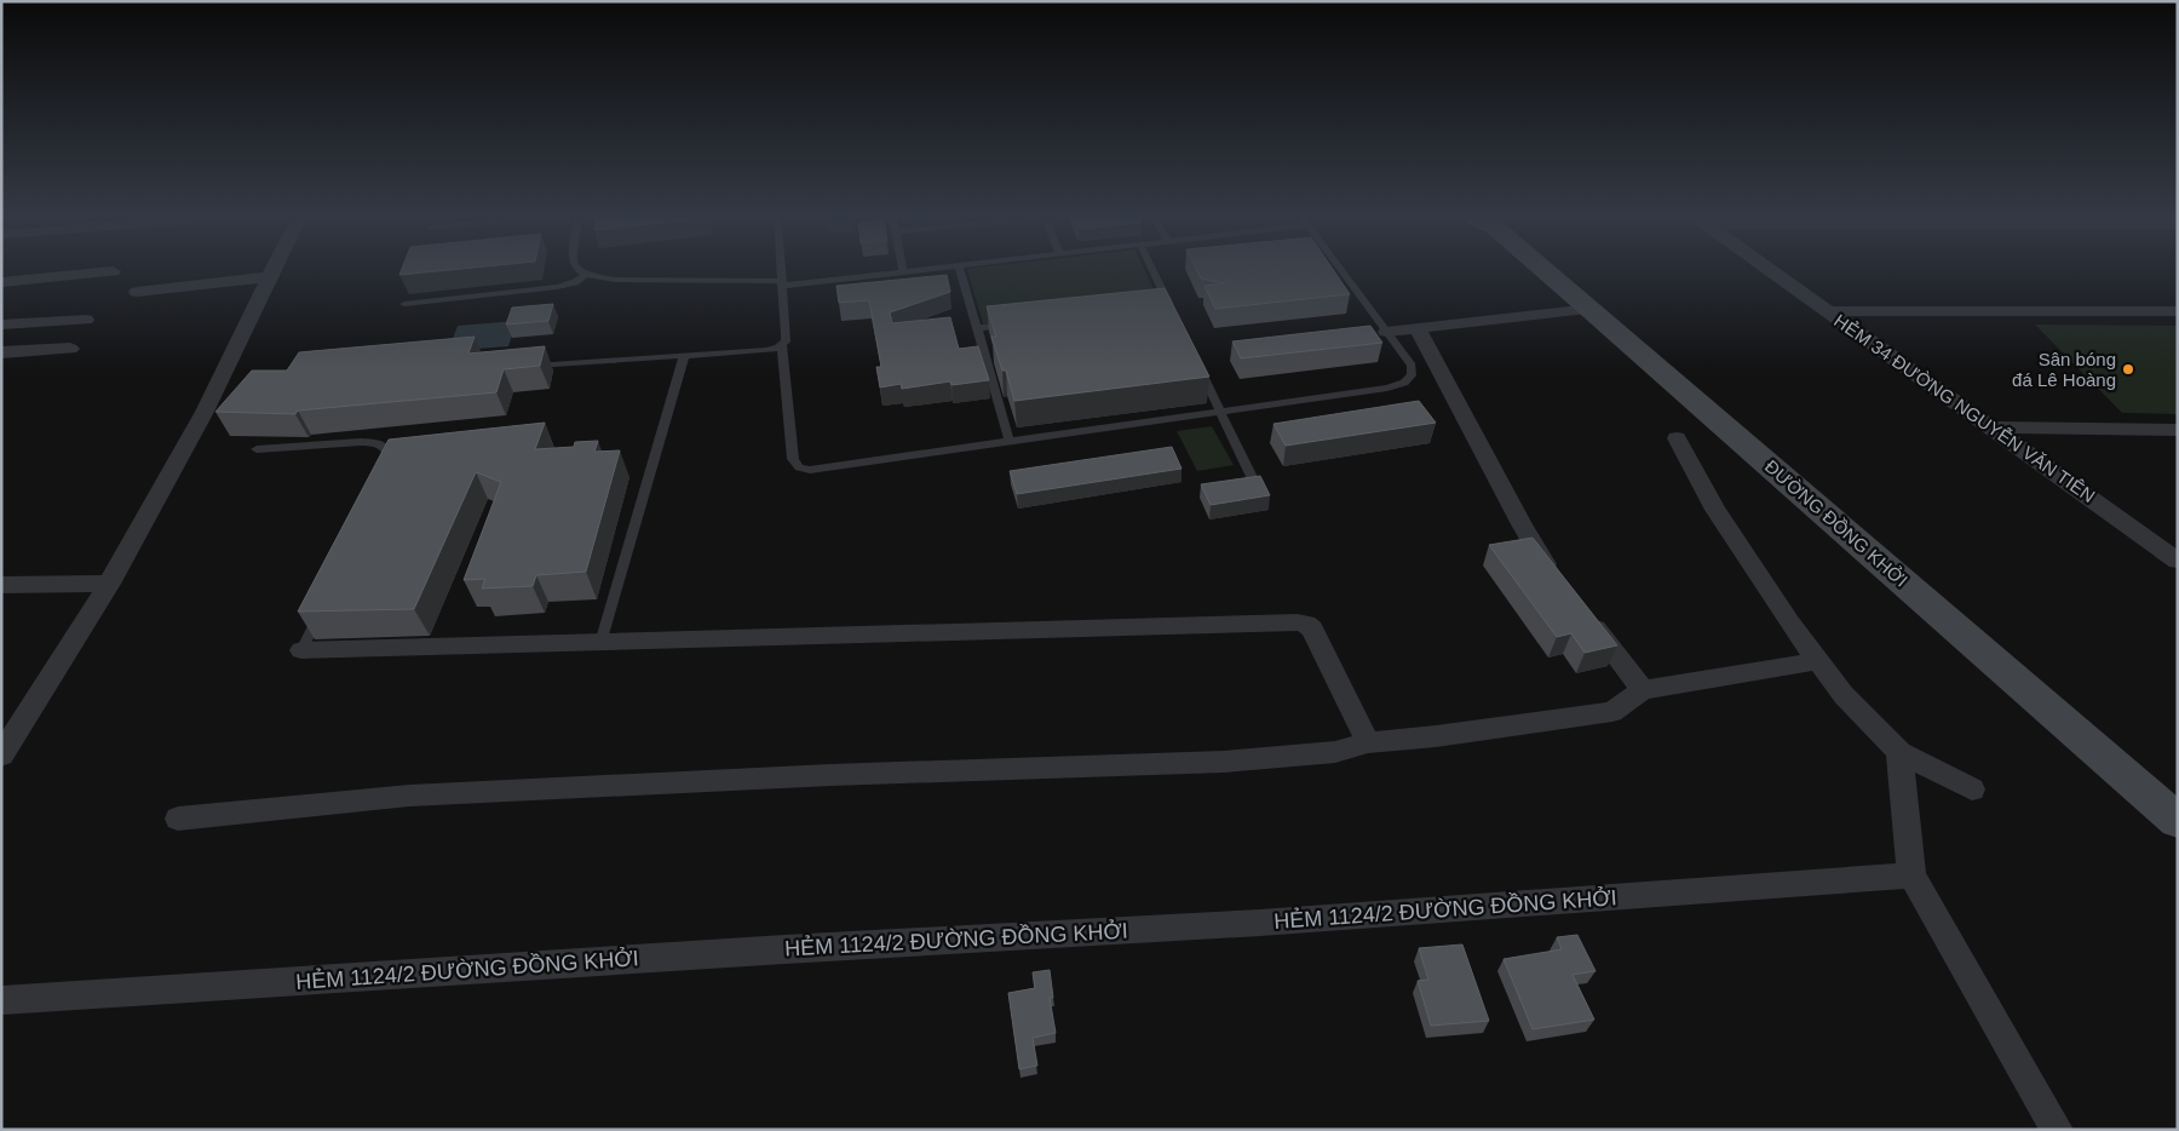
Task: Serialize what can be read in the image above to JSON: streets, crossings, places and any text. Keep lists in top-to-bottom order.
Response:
{
  "streets": {
    "main road": ["ĐƯỜNG ĐỒNG KHỞI"],
    "street": ["HẺM 34 ĐƯỜNG NGUYỄN VĂN TIÊN", "HẺM 1124/2 ĐƯỜNG ĐỒNG KHỞI"]
  },
  "places": ["Sân bóng đá Lê Hoàng"]
}
